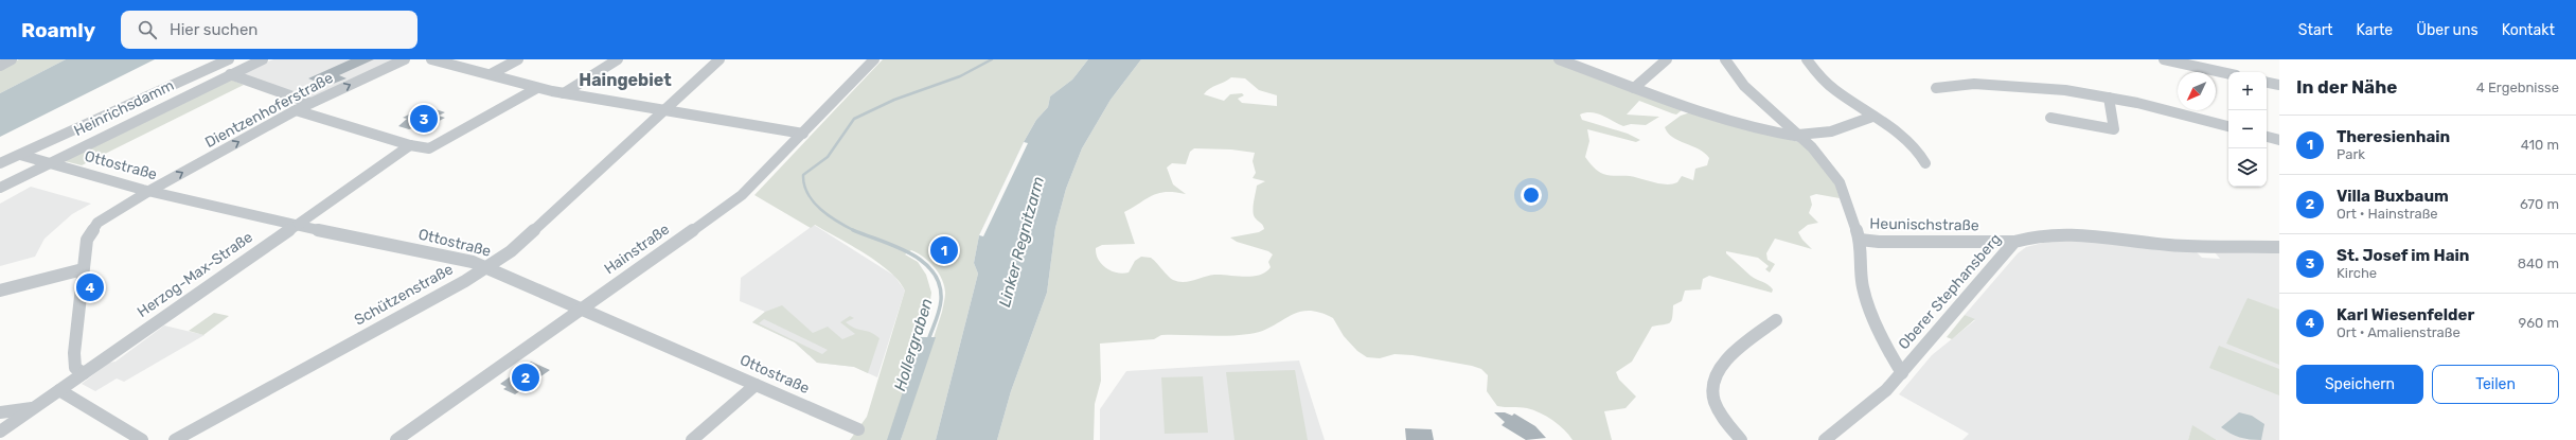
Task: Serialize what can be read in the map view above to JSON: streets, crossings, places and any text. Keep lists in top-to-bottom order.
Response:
{
  "streets": {
    "street": [
      "Heinrichsdamm",
      "Dientzenhoferstraße",
      "Ottostraße",
      "Heunischstraße",
      "Hainstraße",
      "Herzog-Max-Straße",
      "Oberer Stephansberg",
      "Schützenstraße"
    ]
  },
  "crossings": [
    ["Heinrichsdamm", "Ottostraße"],
    ["Dientzenhoferstraße", "Ottostraße"],
    ["Dientzenhoferstraße", "Herzog-Max-Straße"],
    ["Ottostraße", "Hainstraße"],
    ["Ottostraße", "Herzog-Max-Straße"],
    ["Ottostraße", "Schützenstraße"],
    ["Heunischstraße", "Oberer Stephansberg"]
  ],
  "districts": ["Haingebiet"],
  "water": ["Linker Regnitzarm", "Hollergraben"],
  "north": "bottom left",
  "page": {
    "header": "Roamly",
    "search": "Hier suchen",
    "nav": [
      "Start",
      "Karte",
      "Über uns",
      "Kontakt"
    ],
    "heading": ["In der Nähe", "4 Ergebnisse"],
    "map_buttons": ["+", "−"],
    "pins": [
      "3",
      "1",
      "4",
      "2"
    ],
    "list": [
      {
        "mark": "1",
        "name": "Theresienhain",
        "note": "Park",
        "value": "410 m"
      },
      {
        "mark": "2",
        "name": "Villa Buxbaum",
        "note": "Ort · Hainstraße",
        "value": "670 m"
      },
      {
        "mark": "3",
        "name": "St. Josef im Hain",
        "note": "Kirche",
        "value": "840 m"
      },
      {
        "mark": "4",
        "name": "Karl Wiesenfelder",
        "note": "Ort · Amalienstraße",
        "value": "960 m"
      }
    ],
    "buttons": ["Speichern", "Teilen"]
  }
}
